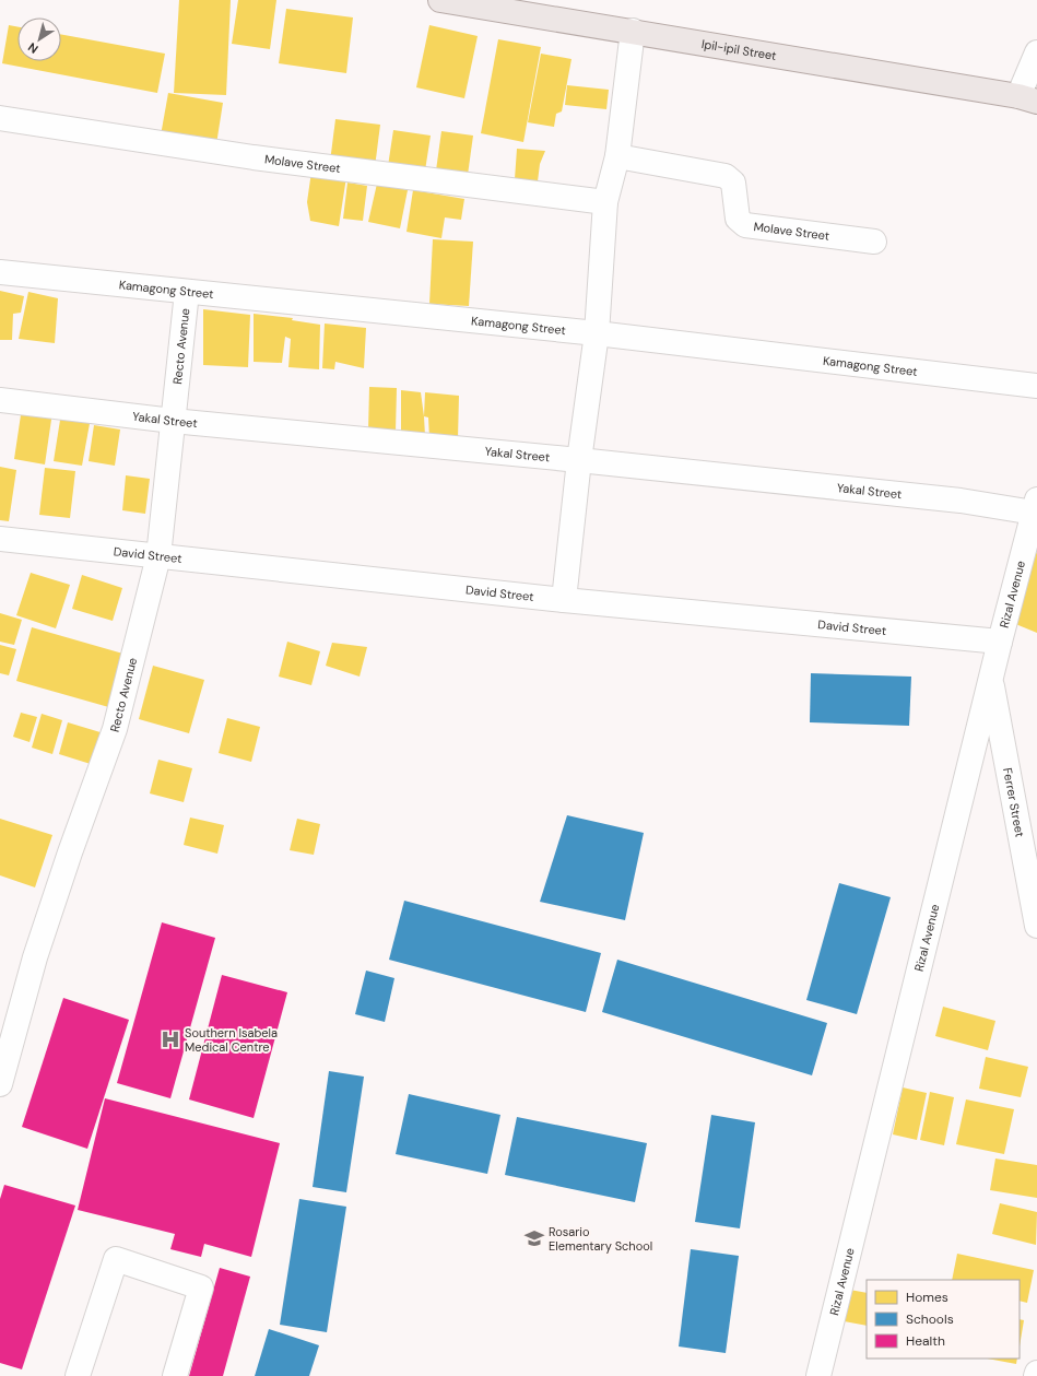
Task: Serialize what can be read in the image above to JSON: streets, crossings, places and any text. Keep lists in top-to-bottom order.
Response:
{
  "streets": {
    "main road": ["Ipil-ipil Street"],
    "street": [
      "Molave Street",
      "Kamagong Street",
      "Recto Avenue",
      "Yakal Street",
      "David Street",
      "Rizal Avenue",
      "Ferrer Street"
    ]
  },
  "crossings": [
    ["Kamagong Street", "Recto Avenue"],
    ["Recto Avenue", "Yakal Street"],
    ["Recto Avenue", "David Street"],
    ["Yakal Street", "Rizal Avenue"],
    ["David Street", "Rizal Avenue"],
    ["Rizal Avenue", "Ferrer Street"]
  ],
  "places": {
    "hospital": ["Southern Isabela Medical Centre"],
    "school or university": ["Rosario Elementary School"]
  },
  "legend": ["Homes", "Schools", "Health"],
  "north": "bottom left"
}
